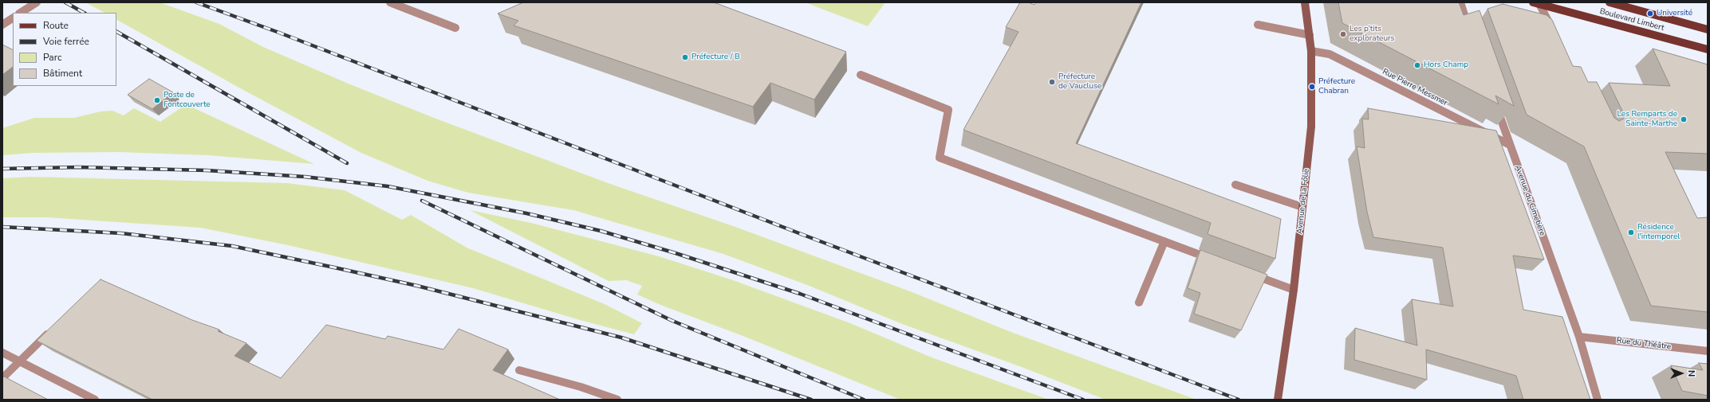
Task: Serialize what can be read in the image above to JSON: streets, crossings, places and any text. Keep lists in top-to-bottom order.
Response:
{
  "streets": {
    "main road": ["Boulevard Limbert", "Avenue de la Folie"],
    "street": ["Rue Pierre Messmer", "Avenue du Cimetière", "Rue du Théâtre"]
  },
  "crossings": [
    ["Rue Pierre Messmer", "Avenue du Cimetière"],
    ["Rue Pierre Messmer", "Avenue de la Folie"],
    ["Avenue du Cimetière", "Rue du Théâtre"]
  ],
  "places": [
    "Université",
    "Les p’tits explorateurs",
    "Préfecture / B",
    "Hors Champ",
    "Préfecture de Vaucluse",
    "Préfecture Chabran",
    "Poste de Fontcouverte",
    "Les Remparts de Sainte-Marthe",
    "Résidence l'intemporel"
  ],
  "legend": [
    "Route",
    "Voie ferrée",
    "Parc",
    "Bâtiment"
  ],
  "north": "right"
}
